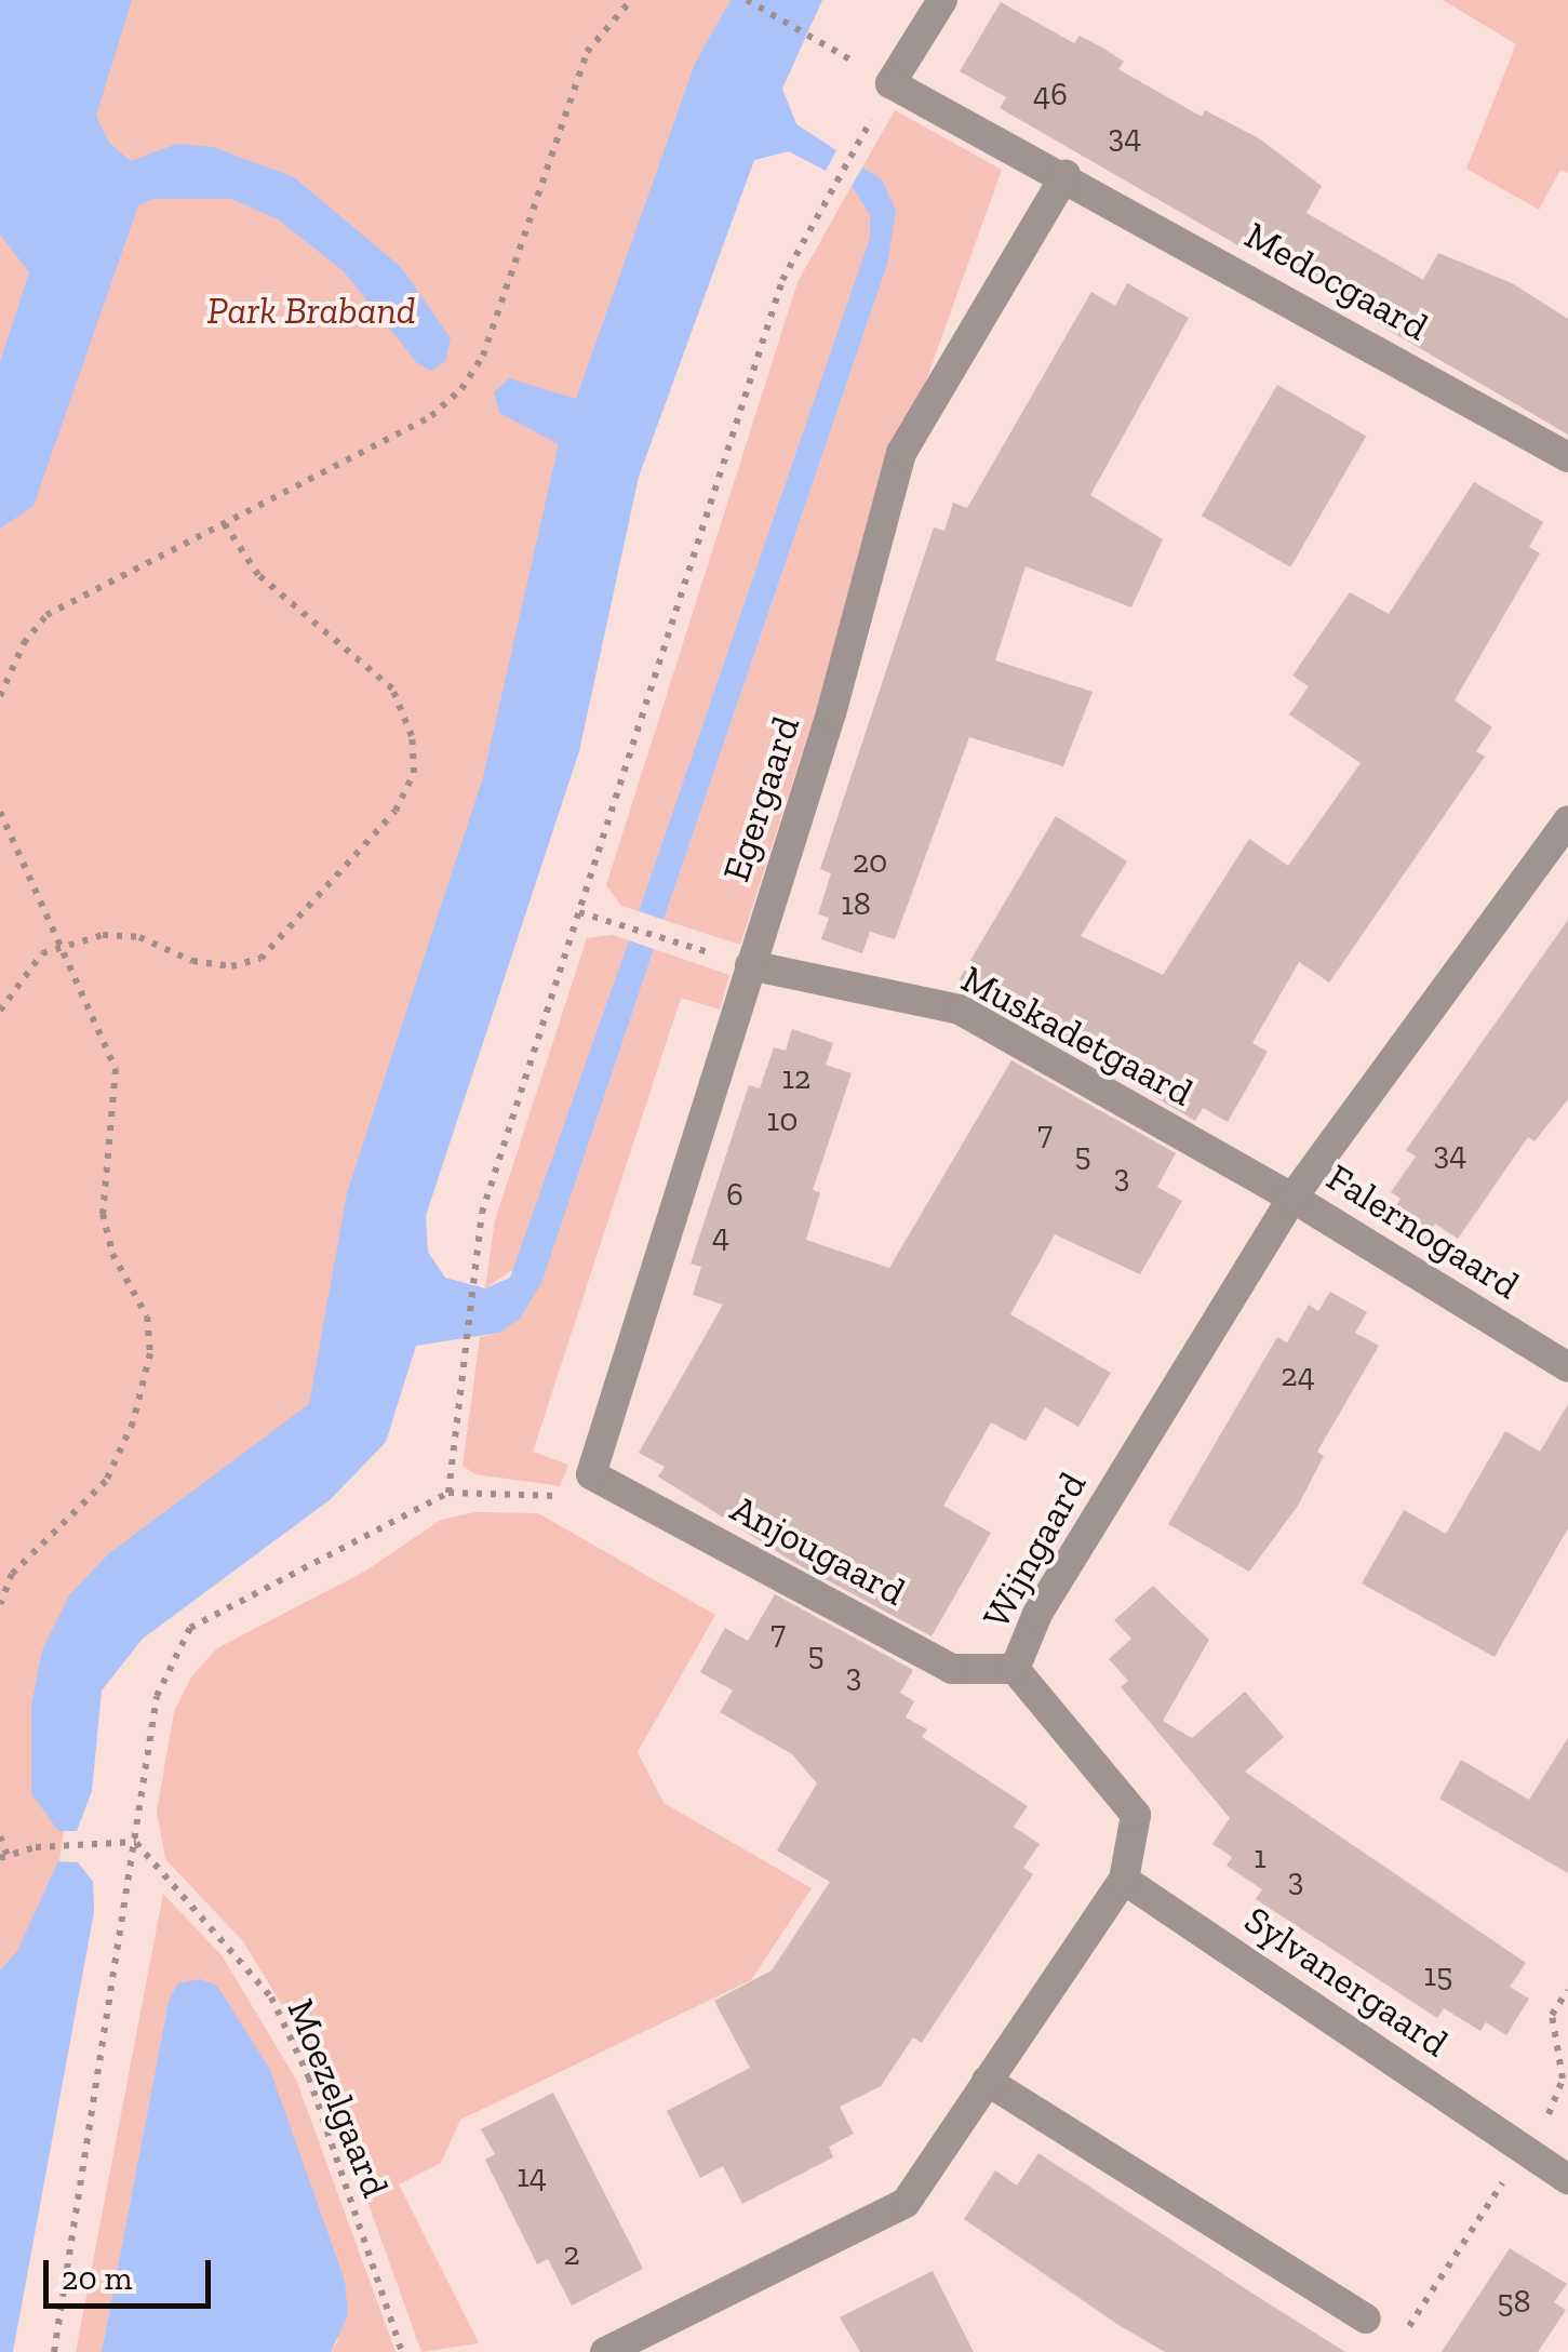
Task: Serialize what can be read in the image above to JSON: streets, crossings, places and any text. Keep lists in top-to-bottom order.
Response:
{
  "streets": {
    "street": [
      "Medocgaard",
      "Egergaard",
      "Muskadetgaard",
      "Falernogaard",
      "Anjougaard",
      "Wijngaard",
      "Sylvanergaard"
    ],
    "path": ["Moezelgaard"]
  },
  "crossings": [
    ["Medocgaard", "Egergaard"],
    ["Egergaard", "Muskadetgaard"],
    ["Egergaard", "Anjougaard"],
    ["Muskadetgaard", "Falernogaard"],
    ["Muskadetgaard", "Wijngaard"],
    ["Falernogaard", "Wijngaard"],
    ["Anjougaard", "Wijngaard"],
    ["Wijngaard", "Sylvanergaard"]
  ],
  "parks": ["Park Braband"],
  "house_numbers": [
    "46",
    "34",
    "20",
    "18",
    "12",
    "10",
    "7",
    "34",
    "5",
    "3",
    "6",
    "4",
    "24",
    "7",
    "5",
    "3",
    "1",
    "3",
    "15",
    "14",
    "2",
    "58"
  ],
  "scale_bar": "20 m"
}
